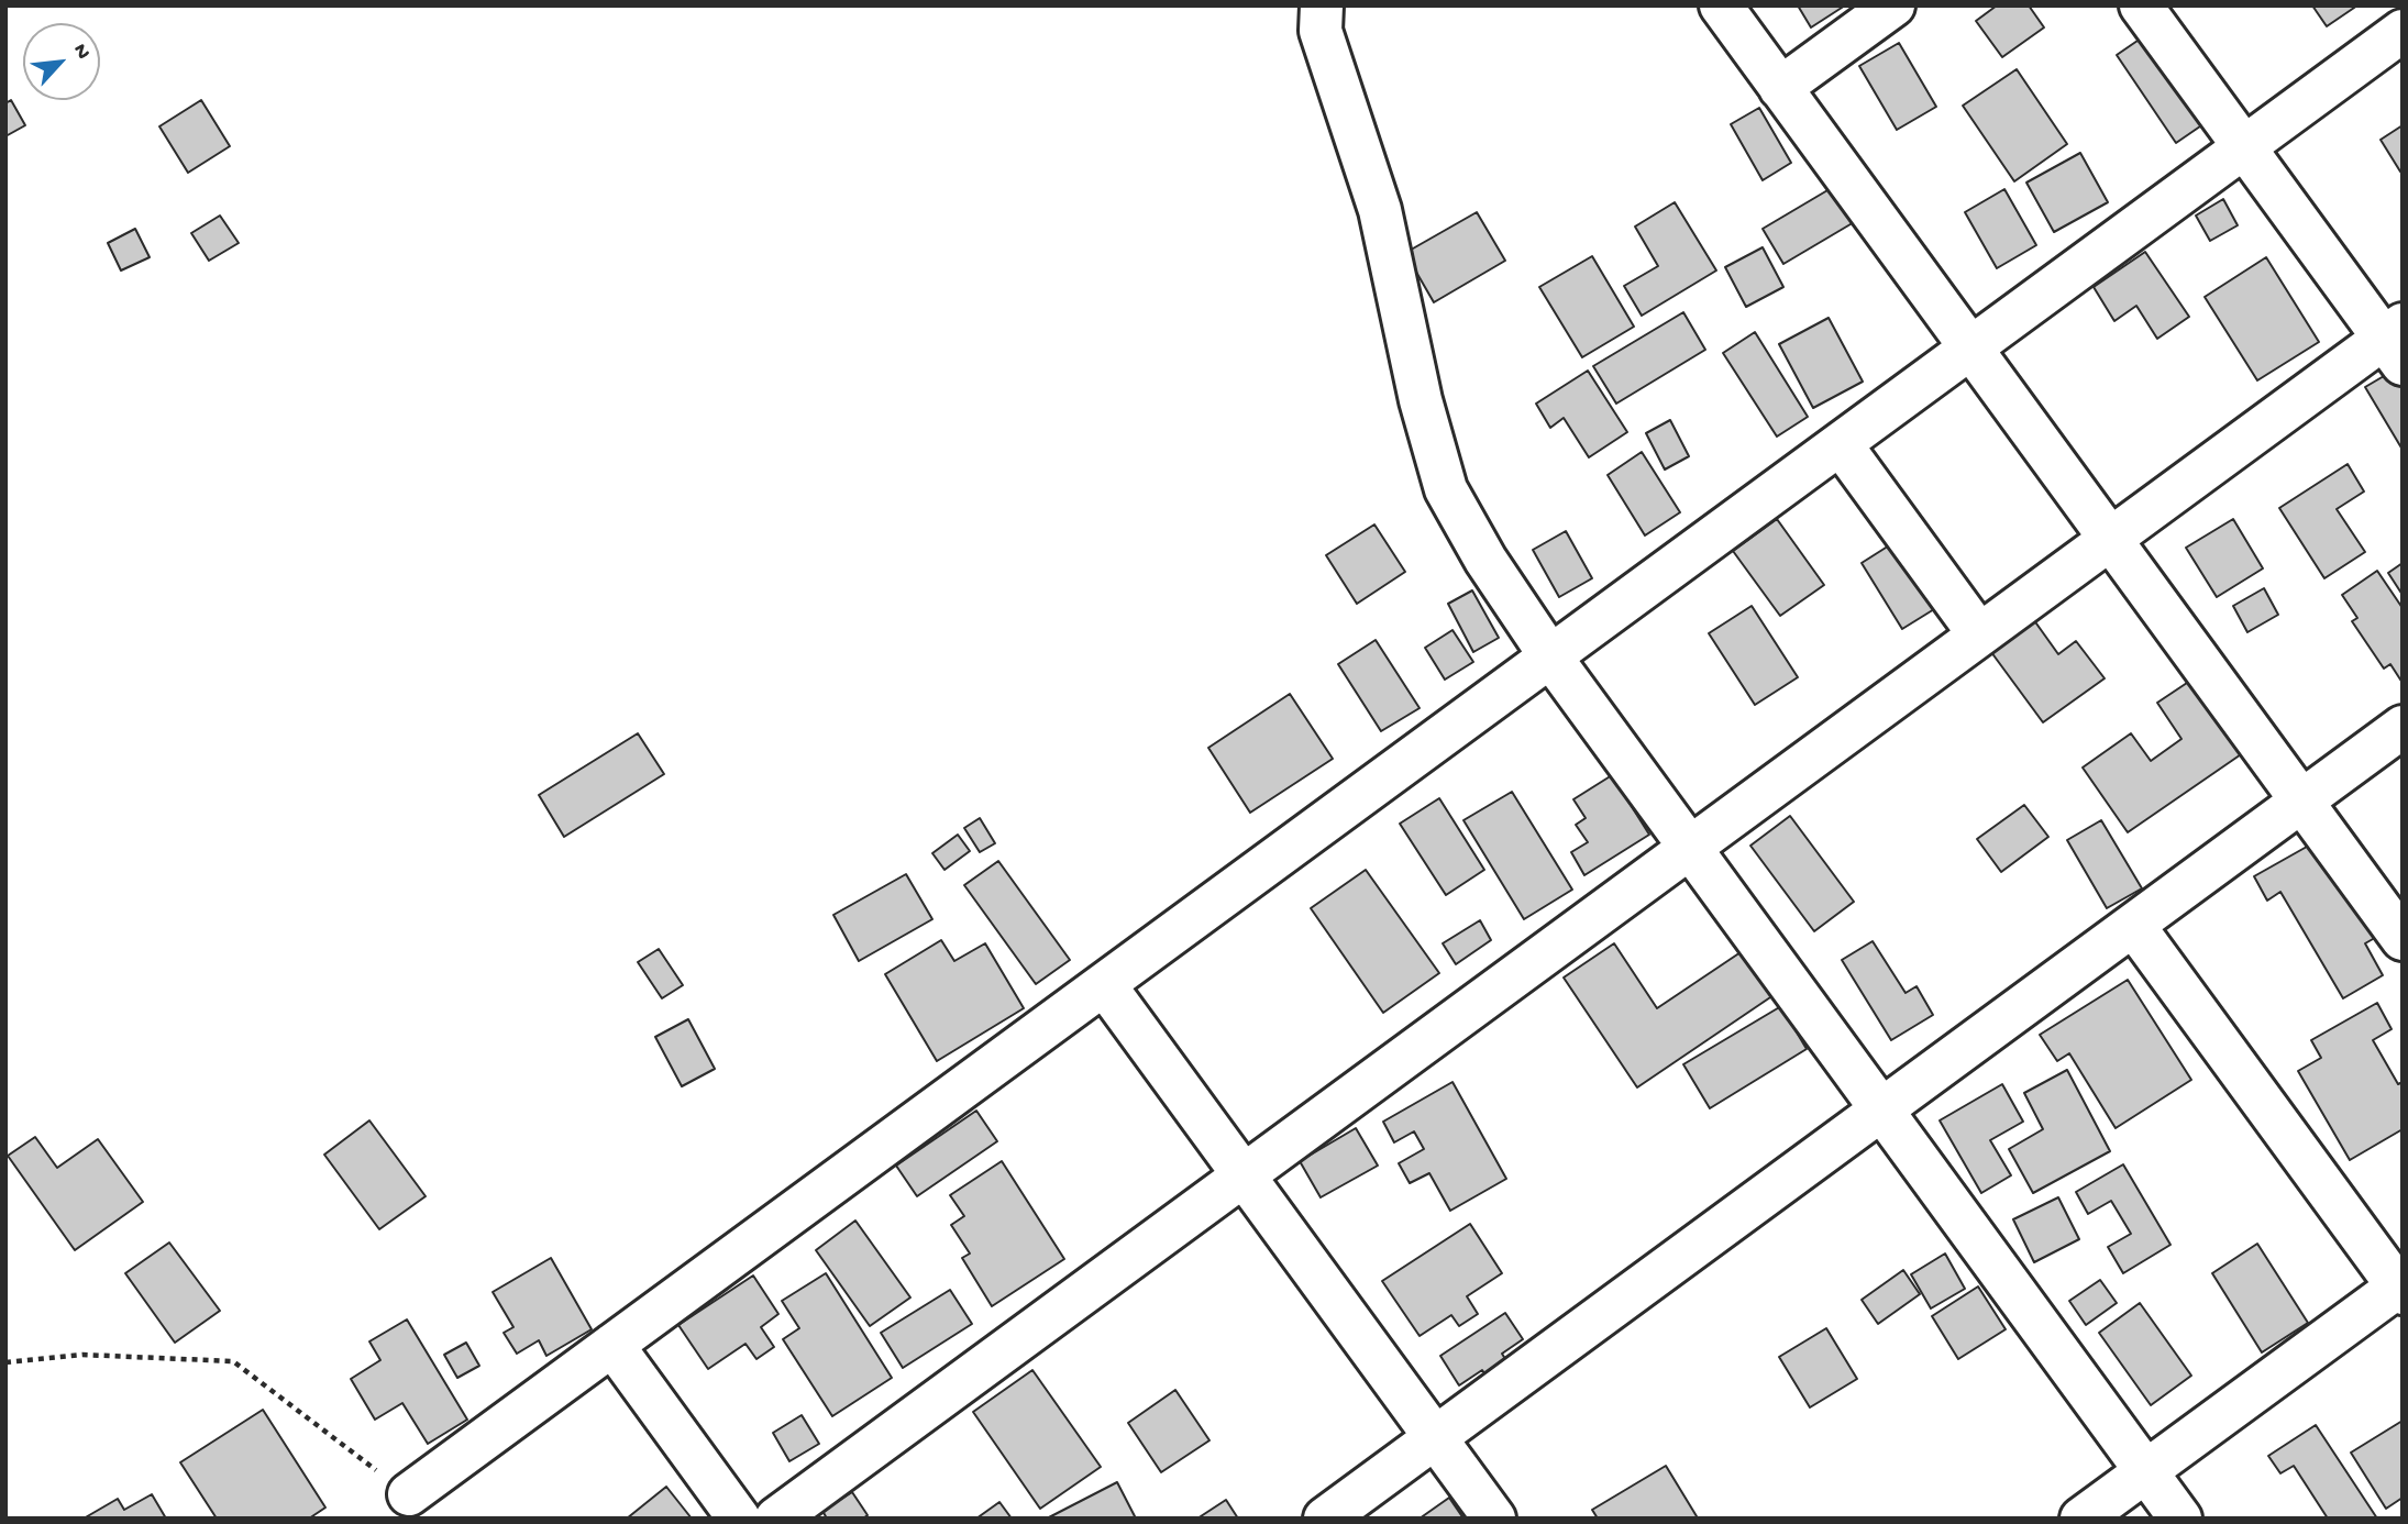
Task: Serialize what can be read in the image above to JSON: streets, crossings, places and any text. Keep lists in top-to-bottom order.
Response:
{
  "north": "top right"
}
